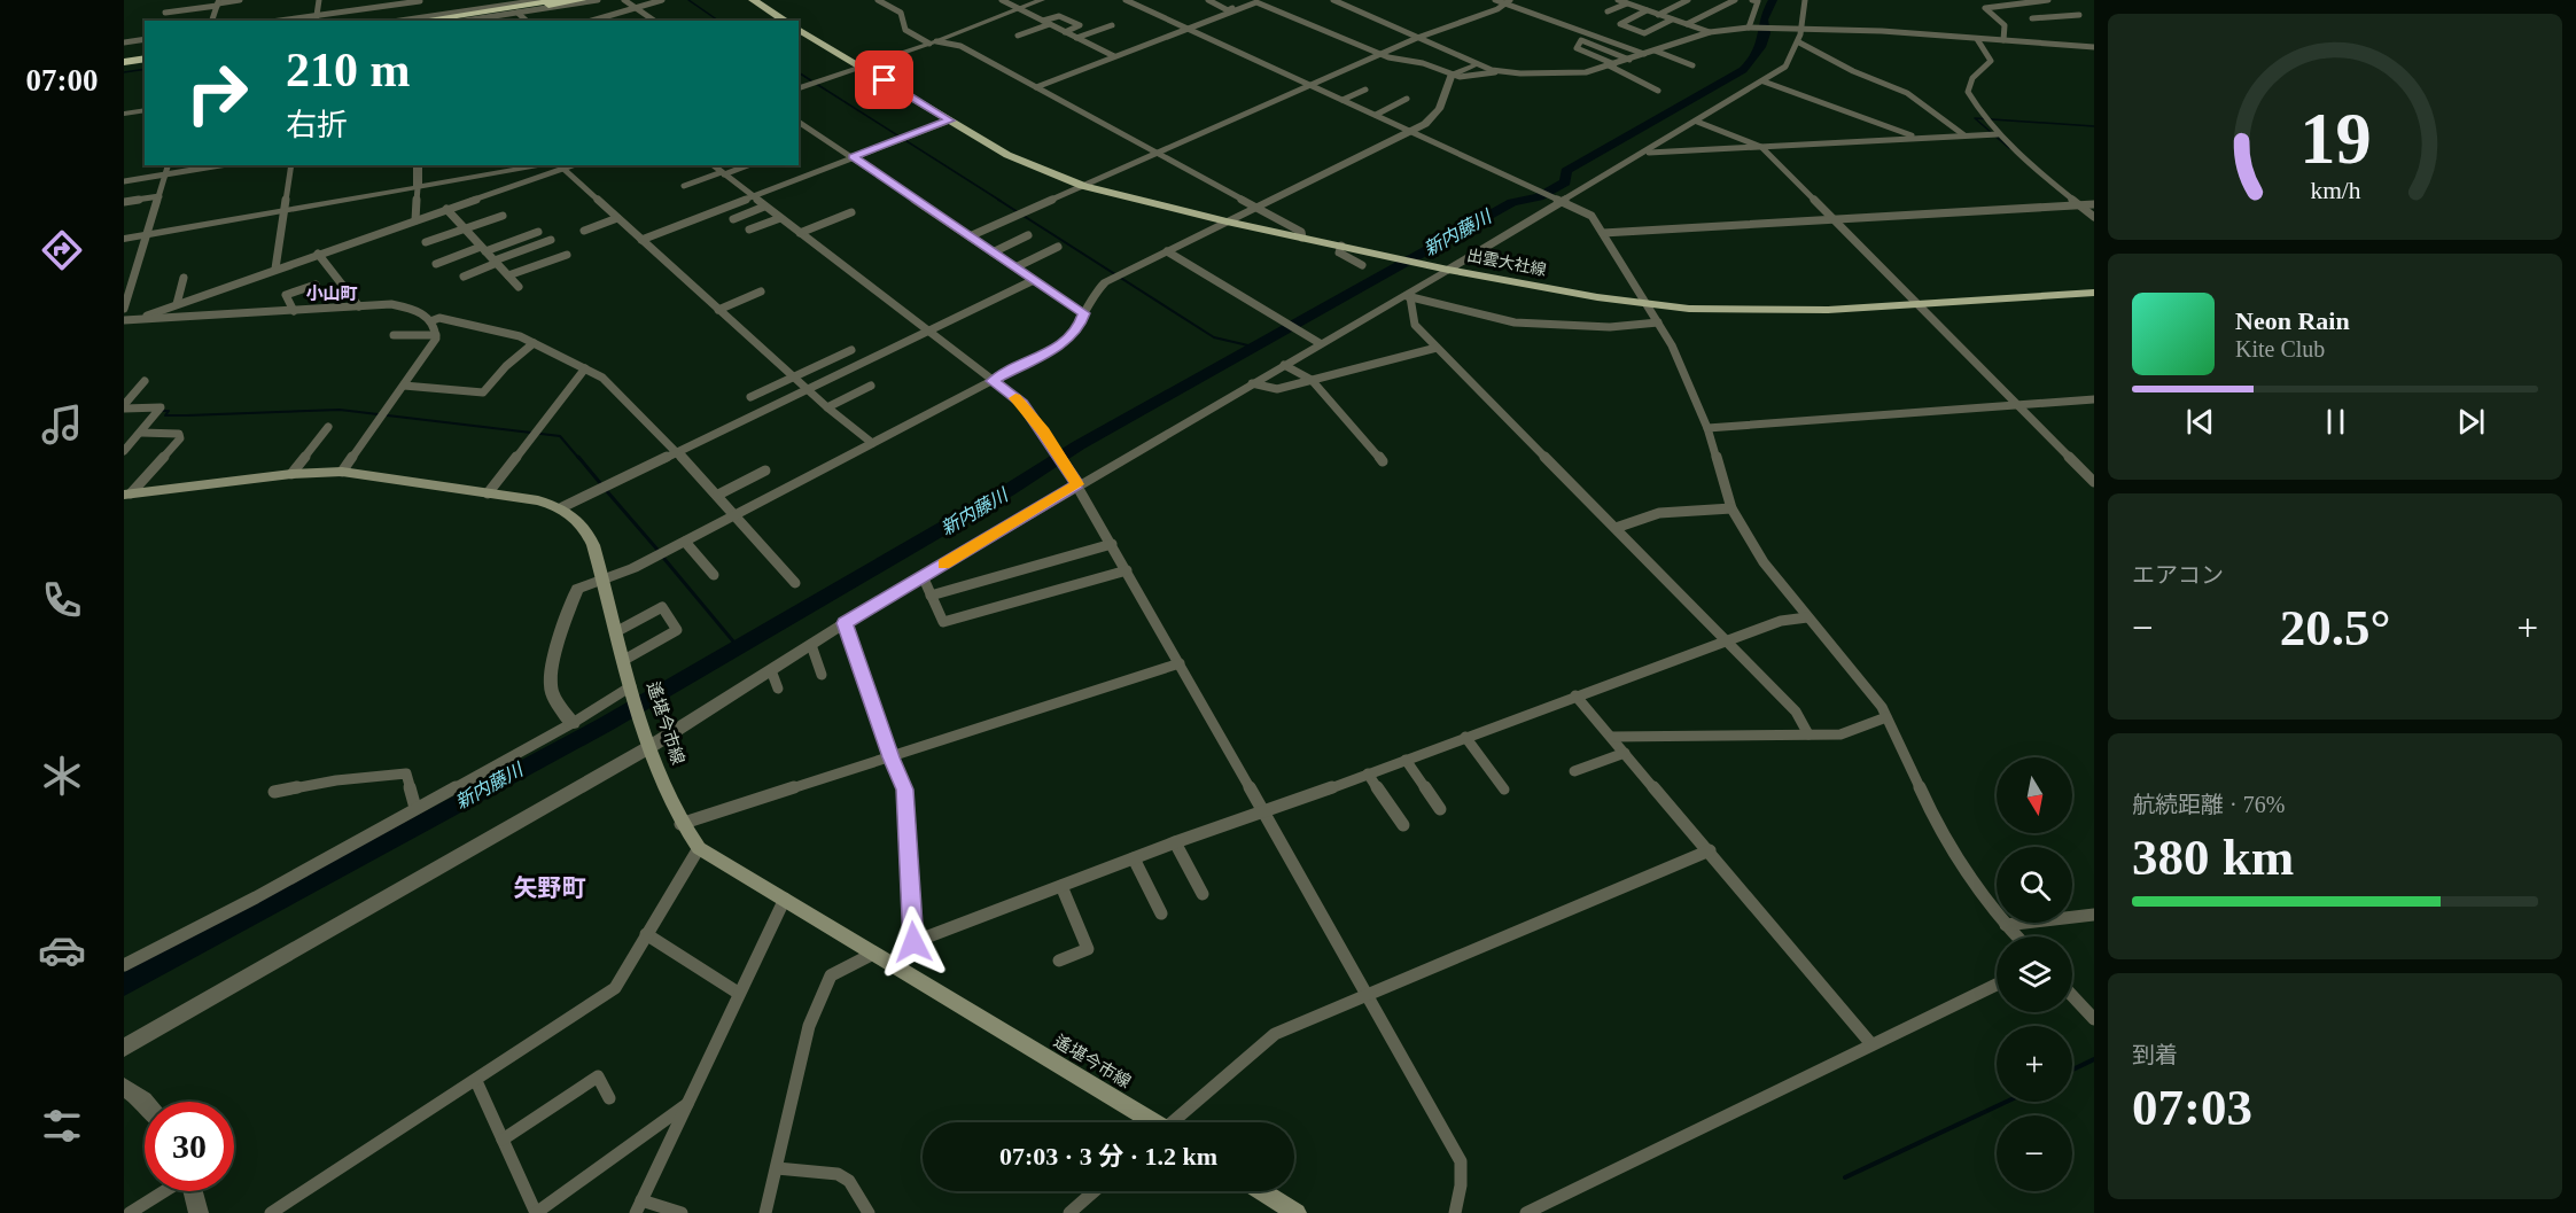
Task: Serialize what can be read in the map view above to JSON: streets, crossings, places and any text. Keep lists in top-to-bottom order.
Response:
{
  "streets": {
    "main road": ["出雲大社線", "遙堪今市線"]
  },
  "districts": ["小山町", "矢野町"],
  "water": ["新内藤川"],
  "north": "bottom",
  "page": {
    "tabs": "07:00",
    "turn": ["210 m", "右折"],
    "song": ["Neon Rain", "Kite Club"],
    "tile": [
      "エアコン",
      ["航続距離 · 76%", "380 km"],
      ["到着", "07:03"]
    ],
    "heat": ["−", "20.5°", "+"],
    "map_buttons": ["+", "−"],
    "limit": "30",
    "trip": "07:03 · 3 分 · 1.2 km",
    "gauge": ["19", "km/h"]
  }
}
